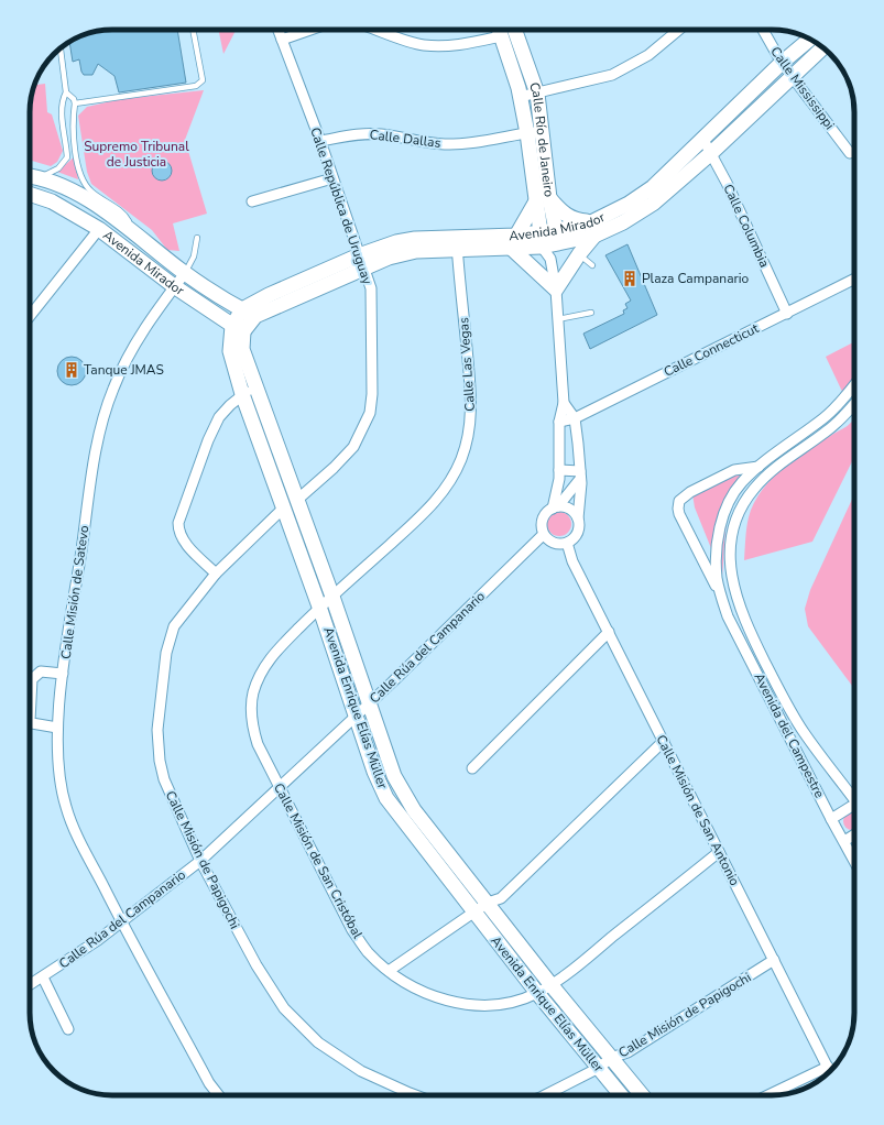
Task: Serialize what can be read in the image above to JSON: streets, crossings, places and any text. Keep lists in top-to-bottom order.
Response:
{
  "streets": {
    "main road": ["Calle Río de Janeiro", "Avenida Mirador", "Avenida Enrique Elías Müller"],
    "street": [
      "Calle Mississippi",
      "Calle Dallas",
      "Calle República de Uruguay",
      "Calle Columbia",
      "Calle Connecticut",
      "Calle Las Vegas",
      "Calle Misión de Satevo",
      "Calle Rúa del Campanario",
      "Avenida del Campestre",
      "Calle Misión de San Antonio",
      "Calle Misión de Papigochi",
      "Calle Misión de San Cristóbal"
    ]
  },
  "crossings": [
    ["Calle Mississippi", "Avenida Mirador"],
    ["Calle Dallas", "Calle Río de Janeiro"],
    ["Calle Dallas", "Calle República de Uruguay"],
    ["Calle Río de Janeiro", "Avenida Mirador"],
    ["Calle República de Uruguay", "Avenida Mirador"],
    ["Calle República de Uruguay", "Avenida Enrique Elías Müller"],
    ["Avenida Mirador", "Calle Columbia"],
    ["Avenida Mirador", "Calle Las Vegas"],
    ["Avenida Mirador", "Calle Misión de Satevo"],
    ["Avenida Mirador", "Avenida Enrique Elías Müller"],
    ["Calle Columbia", "Calle Connecticut"],
    ["Calle Las Vegas", "Avenida Enrique Elías Müller"],
    ["Calle Las Vegas", "Calle Misión de San Cristóbal"],
    ["Calle Misión de Satevo", "Calle Rúa del Campanario"],
    ["Calle Rúa del Campanario", "Avenida Enrique Elías Müller"],
    ["Calle Rúa del Campanario", "Calle Misión de San Antonio"],
    ["Calle Rúa del Campanario", "Calle Misión de Papigochi"],
    ["Calle Rúa del Campanario", "Calle Misión de San Cristóbal"],
    ["Avenida Enrique Elías Müller", "Calle Misión de Papigochi"],
    ["Avenida Enrique Elías Müller", "Calle Misión de San Cristóbal"],
    ["Calle Misión de San Antonio", "Calle Misión de Papigochi"],
    ["Calle Misión de San Antonio", "Calle Misión de San Cristóbal"]
  ],
  "parks": ["Supremo Tribunal de Justicia"],
  "places": {
    "building": ["Plaza Campanario", "Tanque JMAS"]
  }
}
